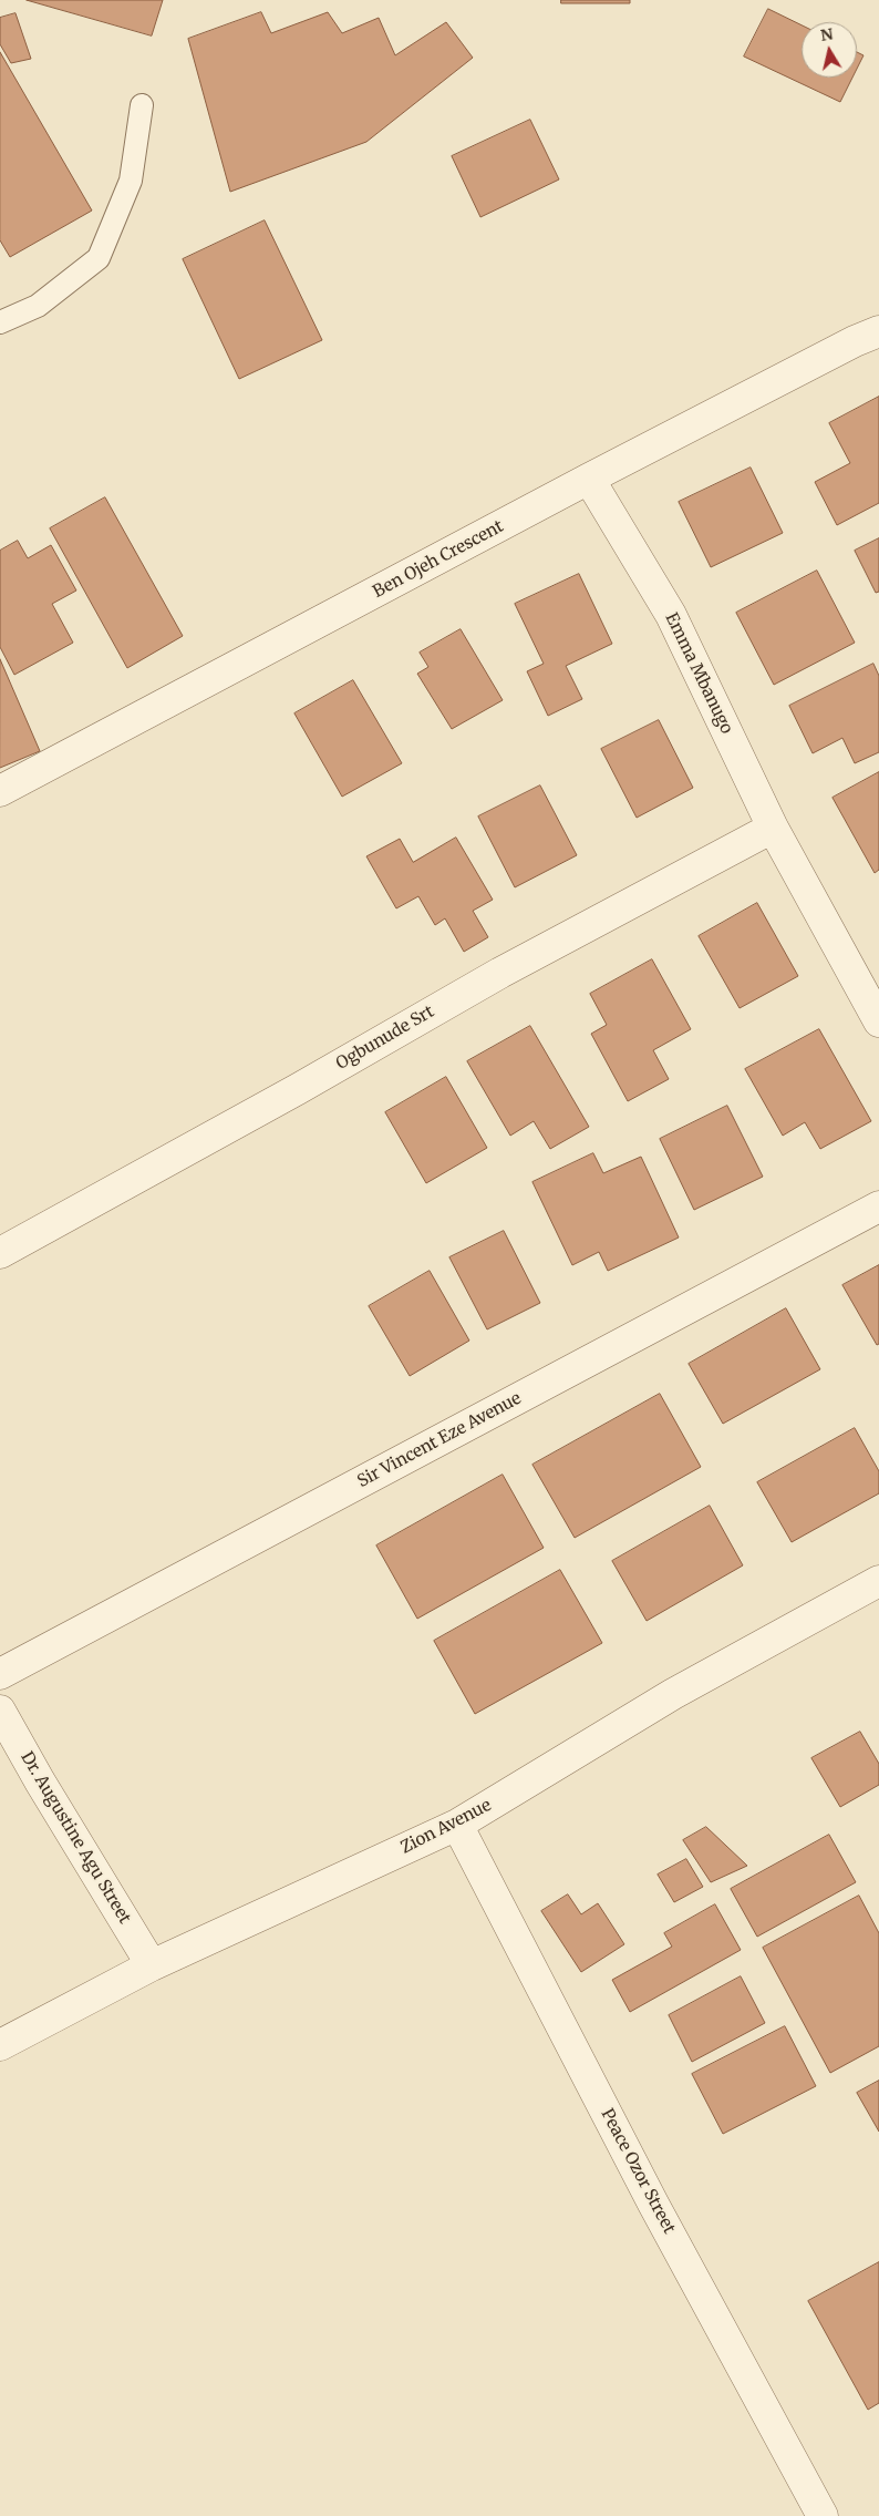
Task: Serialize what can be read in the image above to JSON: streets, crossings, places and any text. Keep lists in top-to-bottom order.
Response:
{
  "streets": {
    "street": [
      "Ben Ojeh Crescent",
      "Emma Mbanugo",
      "Ogbunude Srt",
      "Sir Vincent Eze Avenue",
      "Zion Avenue",
      "Dr. Augustine Agu Street",
      "Peace Ozor Street"
    ]
  },
  "crossings": [
    ["Ben Ojeh Crescent", "Emma Mbanugo"],
    ["Emma Mbanugo", "Ogbunude Srt"],
    ["Zion Avenue", "Dr. Augustine Agu Street"],
    ["Zion Avenue", "Peace Ozor Street"]
  ],
  "north": "top"
}
